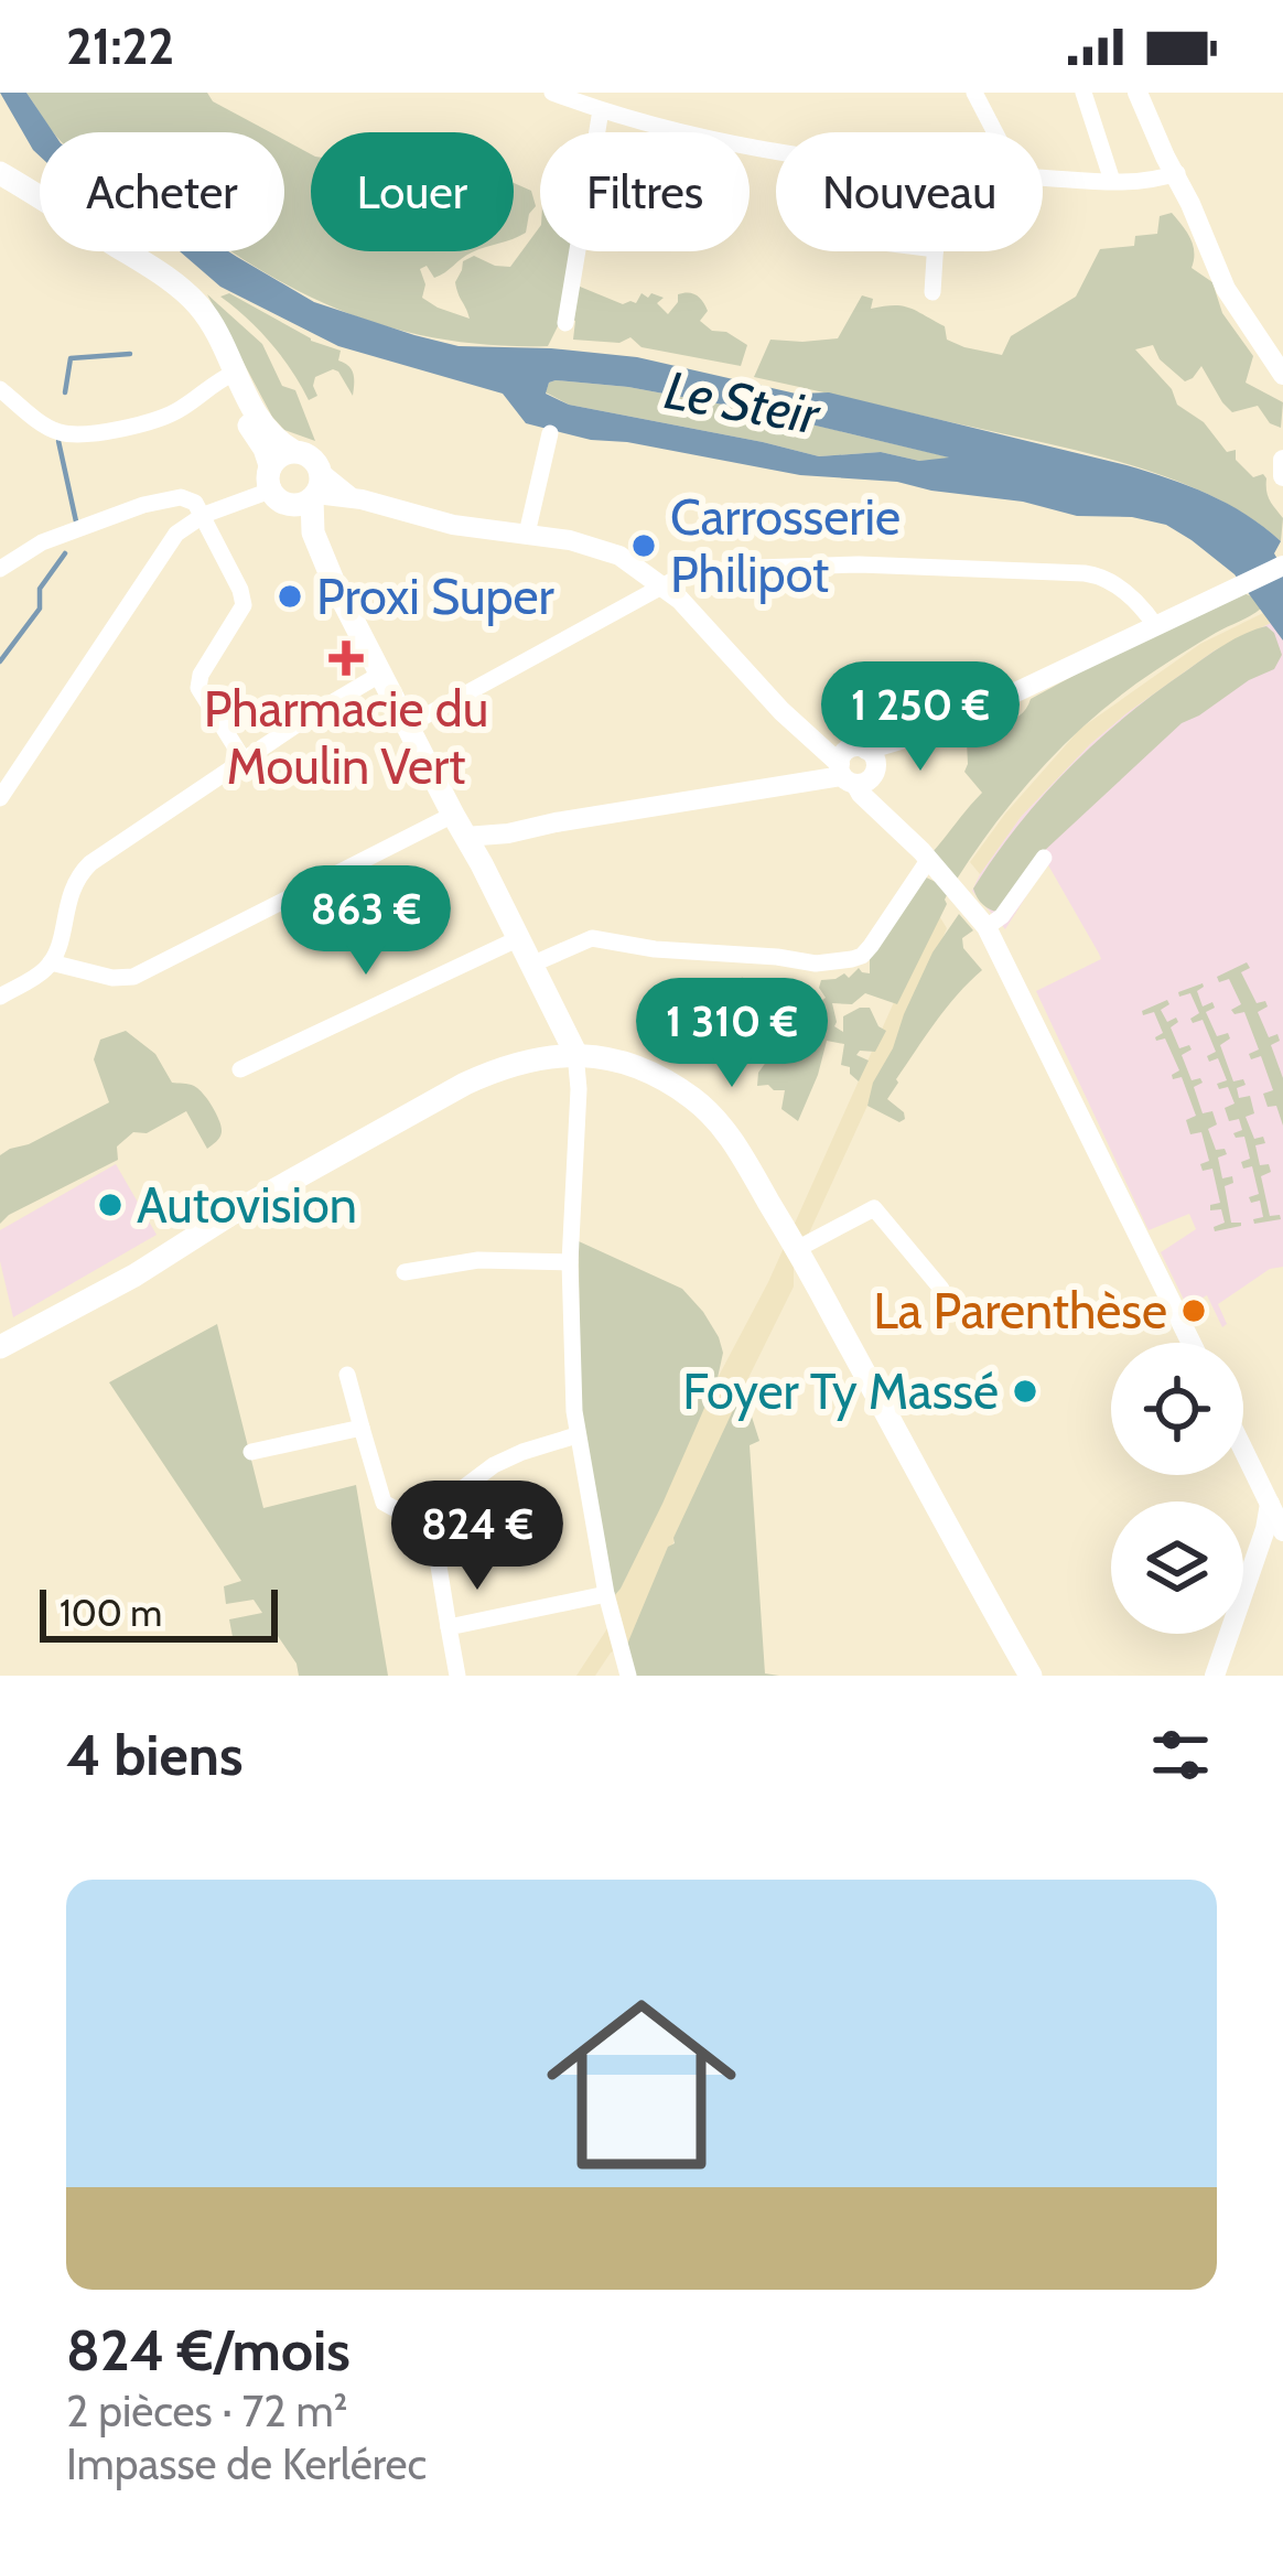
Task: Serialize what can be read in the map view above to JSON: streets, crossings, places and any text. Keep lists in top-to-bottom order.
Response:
{
  "water": ["Le Steir"],
  "places": {
    "other": [
      "Carrosserie Philipot",
      "Proxi Super",
      "Autovision",
      "La Parenthèse",
      "Foyer Ty Massé"
    ],
    "health": ["Pharmacie du Moulin Vert"]
  },
  "scale_bar": "100 m",
  "page": {
    "status": "21:22",
    "chip": [
      "Acheter",
      "Louer",
      "Filtres",
      "Nouveau"
    ],
    "price": [
      "1 250 €",
      "863 €",
      "1 310 €",
      "824 €"
    ],
    "scale": "100 m",
    "heading": "4 biens",
    "list": [
      {
        "name": "824 €/mois",
        "note": "2 pièces · 72 m² · Impasse de Kerlérec"
      }
    ]
  }
}
